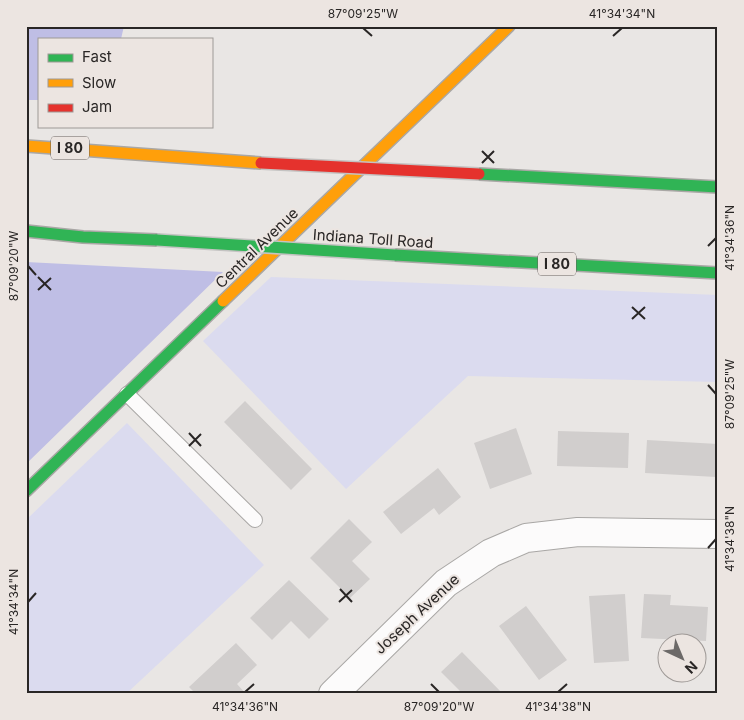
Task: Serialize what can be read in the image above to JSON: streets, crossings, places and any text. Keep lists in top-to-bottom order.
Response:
{
  "streets": {
    "main road": ["I 80", "Indiana Toll Road", "Central Avenue"],
    "street": ["Joseph Avenue"]
  },
  "legend": ["Fast", "Slow", "Jam"],
  "north": "bottom right",
  "coordinates": [
    "87°09'25\"W",
    "41°34'34\"N",
    "41°34'36\"N",
    "87°09'20\"W",
    "41°34'38\"N"
  ]
}
